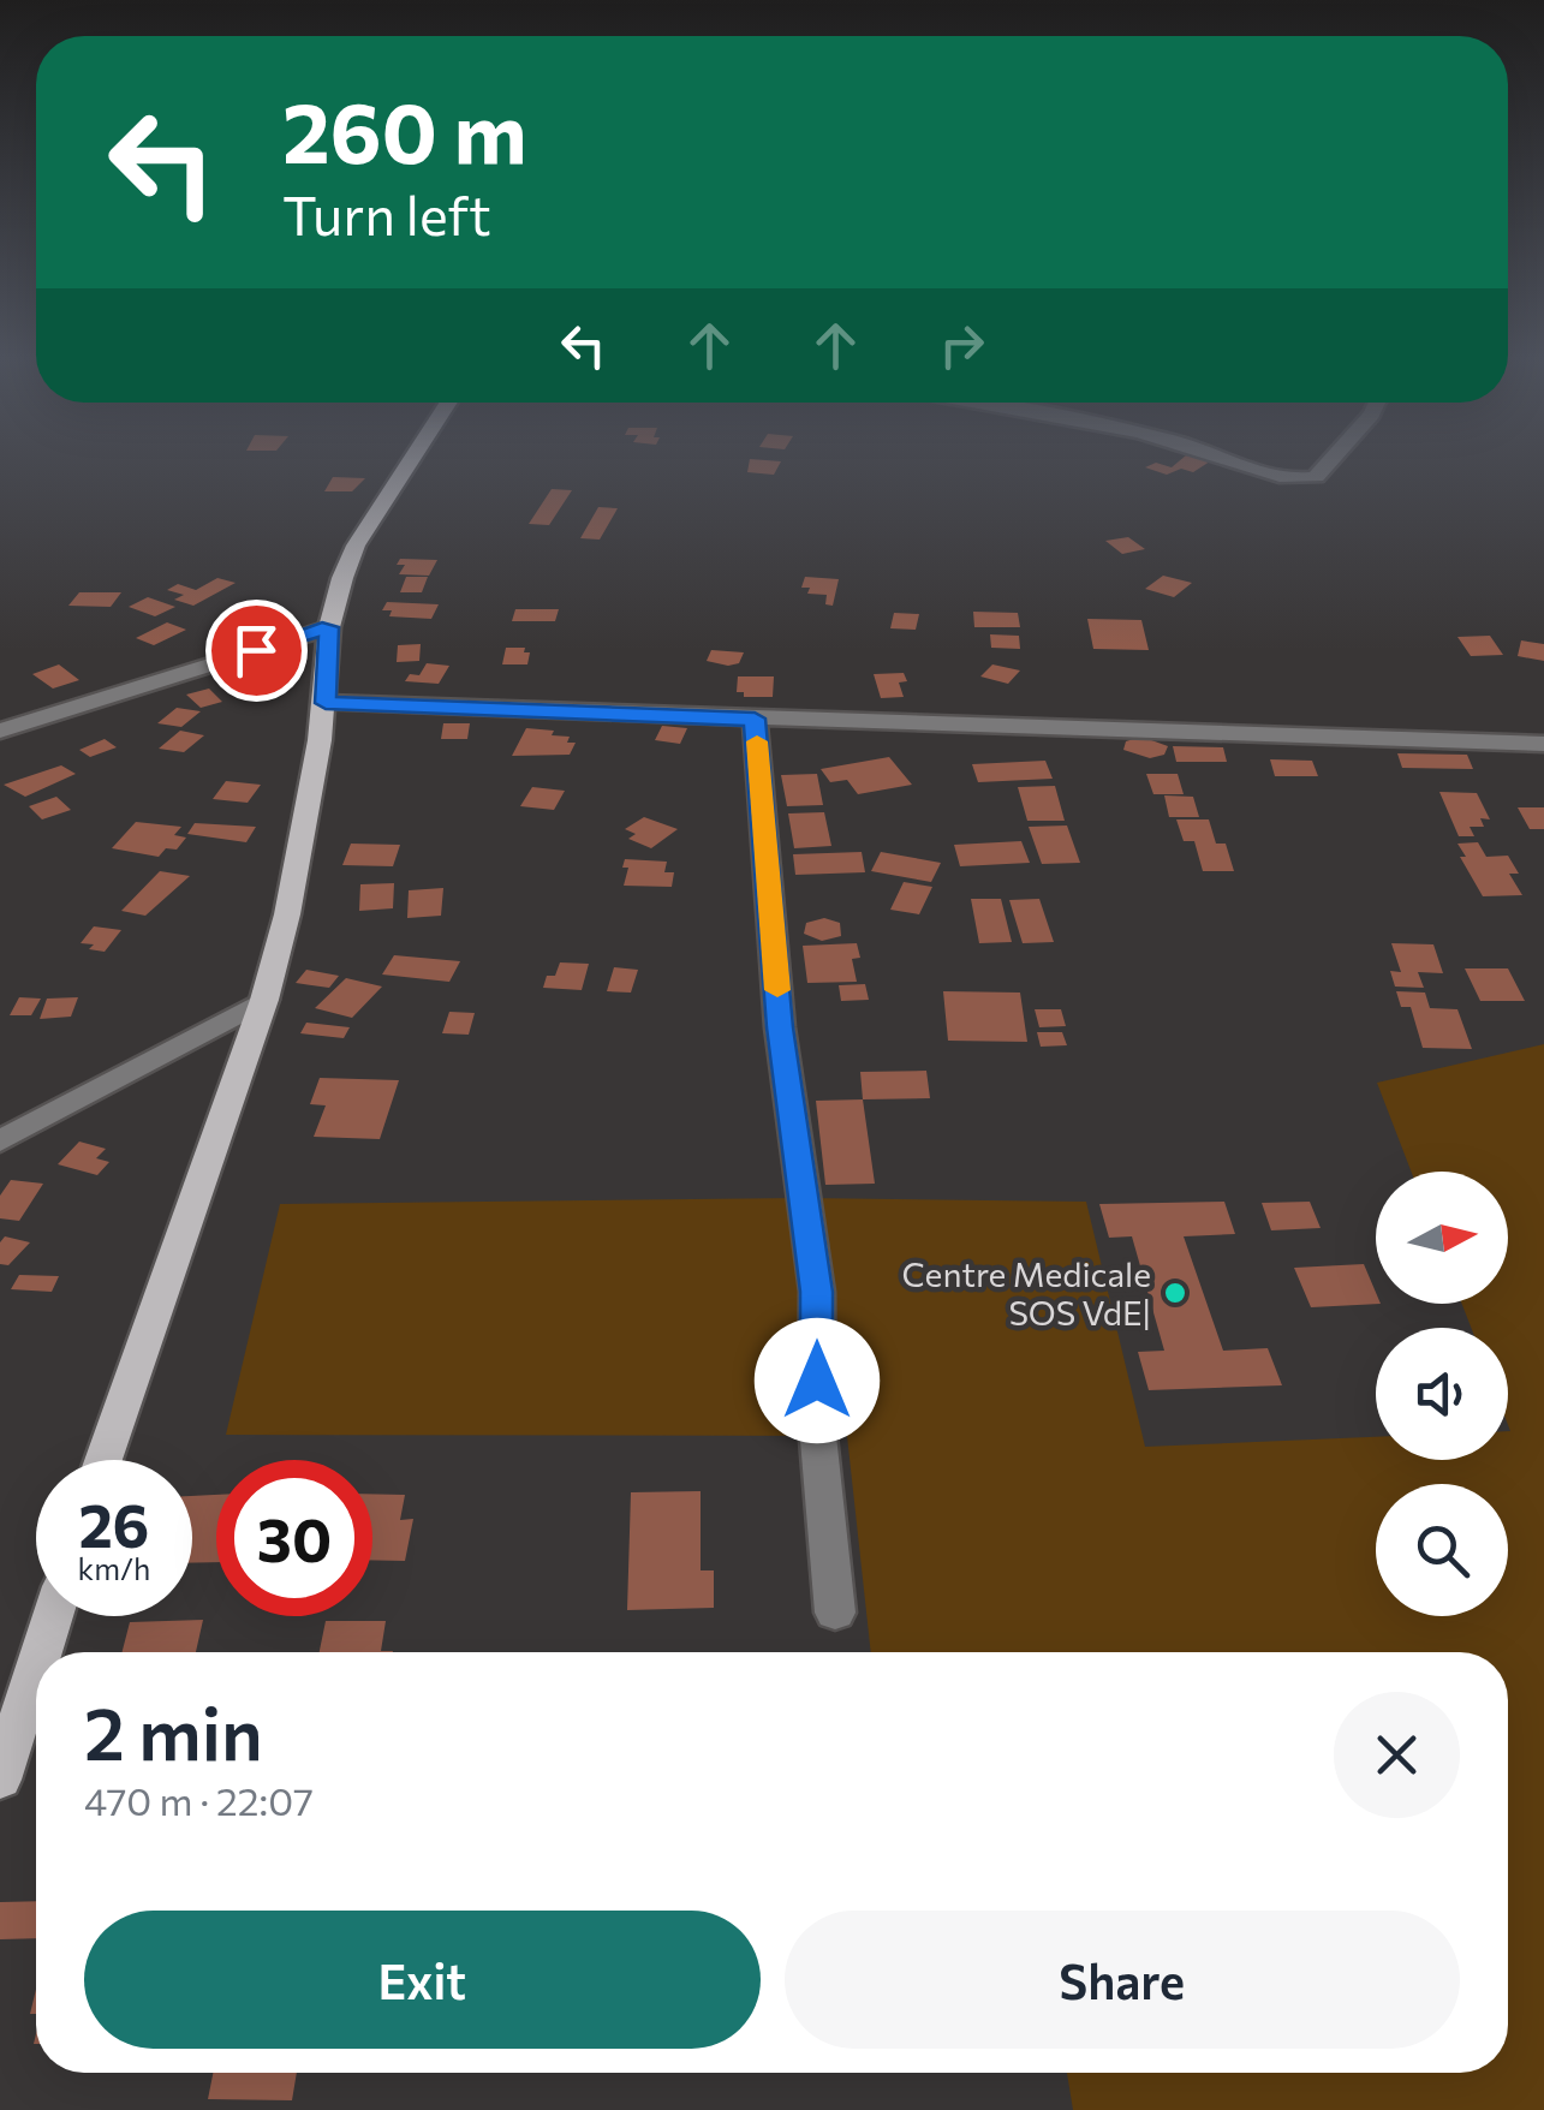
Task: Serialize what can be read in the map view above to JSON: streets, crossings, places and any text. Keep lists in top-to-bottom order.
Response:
{
  "places": ["Centre Medicale SOS VdE|"],
  "north": "right",
  "page": {
    "turn": ["260 m", "Turn left"],
    "speed": "26 km/h",
    "limit": "30",
    "heading": ["2 min", "470 m · 22:07"],
    "buttons": ["Exit", "Share"]
  }
}
